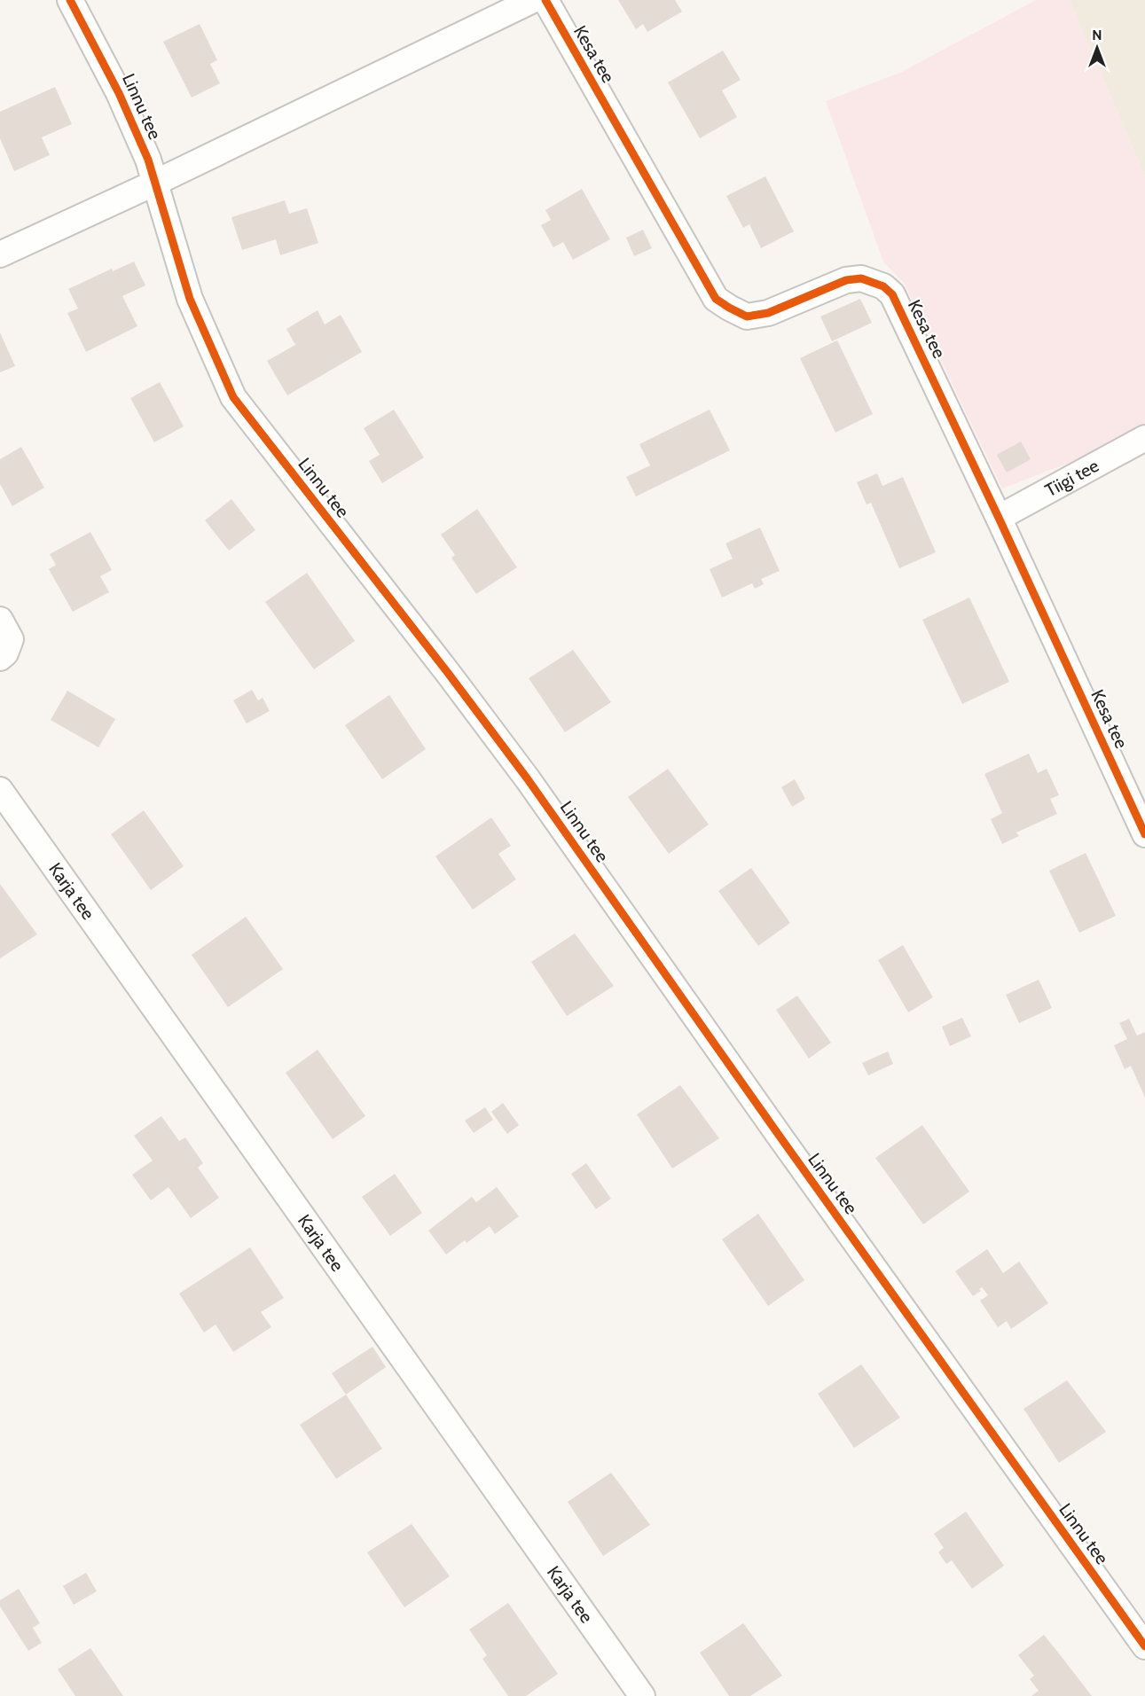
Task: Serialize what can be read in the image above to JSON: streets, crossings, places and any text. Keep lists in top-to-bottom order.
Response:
{
  "streets": {
    "street": [
      "Kesa tee",
      "Linnu tee",
      "Tiigi tee",
      "Karja tee"
    ]
  },
  "crossings": [
    ["Kesa tee", "Tiigi tee"]
  ],
  "north": "top"
}
